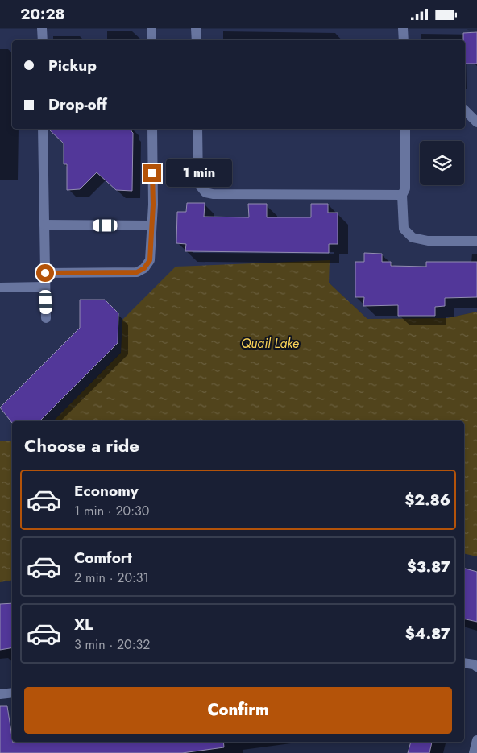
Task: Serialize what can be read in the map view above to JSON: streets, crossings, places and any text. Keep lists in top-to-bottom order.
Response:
{
  "water": ["Quail Lake"],
  "page": {
    "status": "20:28",
    "banner": ["Pickup", "Drop-off"],
    "bubble": "1 min",
    "heading": "Choose a ride",
    "list": [
      {
        "name": "Economy",
        "note": "1 min · 20:30",
        "value": "$2.86"
      },
      {
        "name": "Comfort",
        "note": "2 min · 20:31",
        "value": "$3.87"
      },
      {
        "name": "XL",
        "note": "3 min · 20:32",
        "value": "$4.87"
      }
    ],
    "buttons": "Confirm"
  }
}
